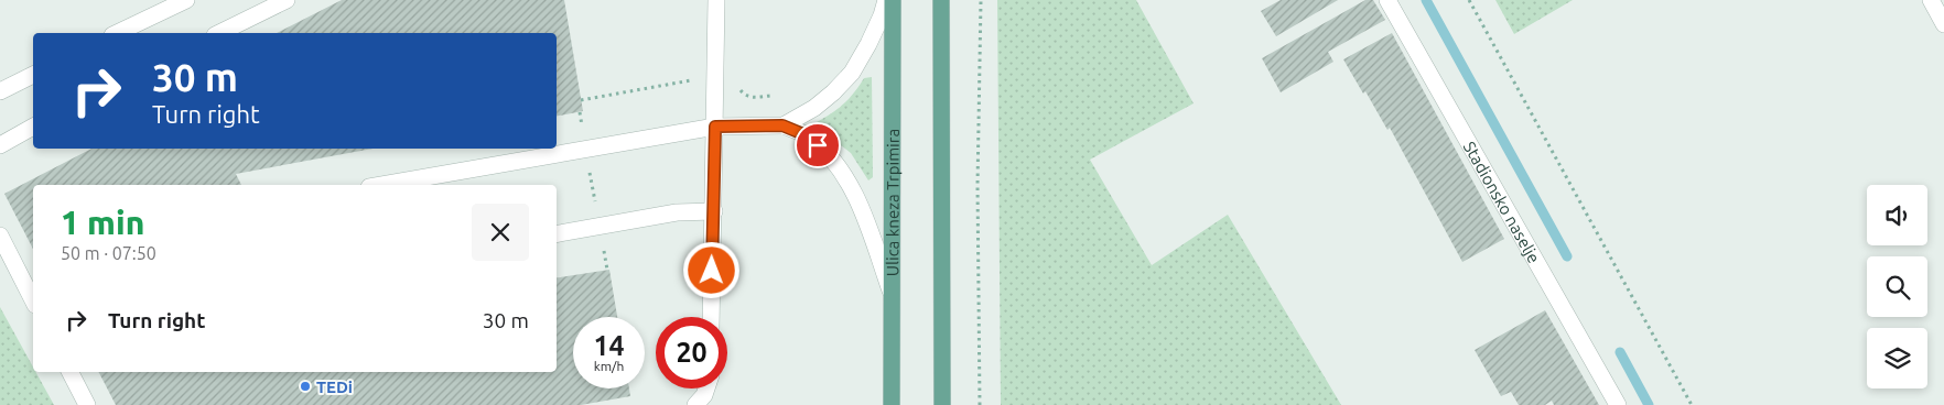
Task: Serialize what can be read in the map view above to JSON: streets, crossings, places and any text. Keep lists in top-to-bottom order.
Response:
{
  "streets": {
    "main road": ["Ulica kneza Trpimira"],
    "street": ["Stadionsko naselje"]
  },
  "places": ["TEDi"],
  "page": {
    "turn": ["30 m", "Turn right"],
    "heading": ["1 min", "50 m · 07:50"],
    "list": [
      {
        "name": "Turn right",
        "value": "30 m"
      }
    ],
    "speed": "14 km/h",
    "limit": "20"
  }
}
